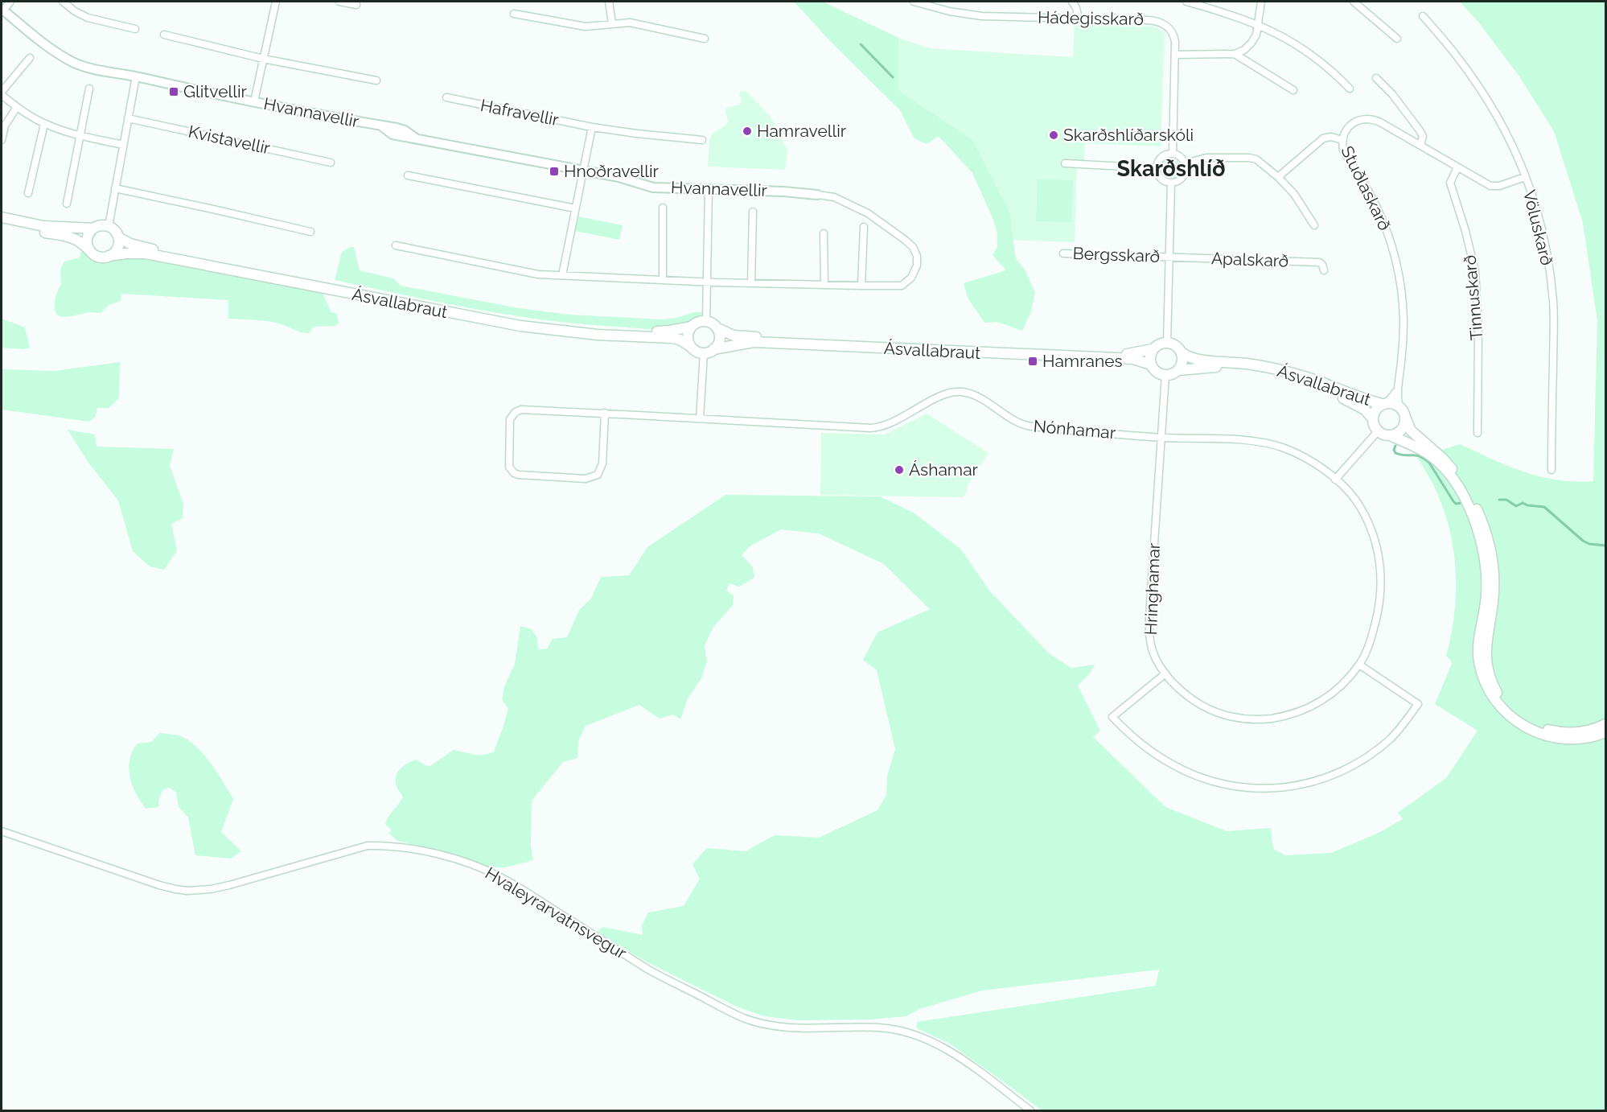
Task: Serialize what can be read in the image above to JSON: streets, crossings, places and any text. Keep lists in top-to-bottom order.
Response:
{
  "streets": {
    "main road": ["Ásvallabraut"],
    "street": [
      "Hádegisskarð",
      "Hvannavellir",
      "Hafravellir",
      "Kvistavellir",
      "Stuðlaskarð",
      "Völuskarð",
      "Bergsskarð",
      "Apalskarð",
      "Tinnuskarð",
      "Nónhamar",
      "Hringhamar",
      "Hvaleyrarvatnsvegur"
    ]
  },
  "crossings": [
    ["Stuðlaskarð", "Völuskarð"],
    ["Stuðlaskarð", "Tinnuskarð"],
    ["Stuðlaskarð", "Ásvallabraut"],
    ["Bergsskarð", "Apalskarð"],
    ["Ásvallabraut", "Hringhamar"],
    ["Nónhamar", "Hringhamar"]
  ],
  "districts": ["Skarðshlíð"],
  "places": {
    "transit": ["Glitvellir", "Hnoðravellir", "Hamranes"],
    "other": ["Hamravellir", "Skarðshlíðarskóli", "Áshamar"]
  }
}
